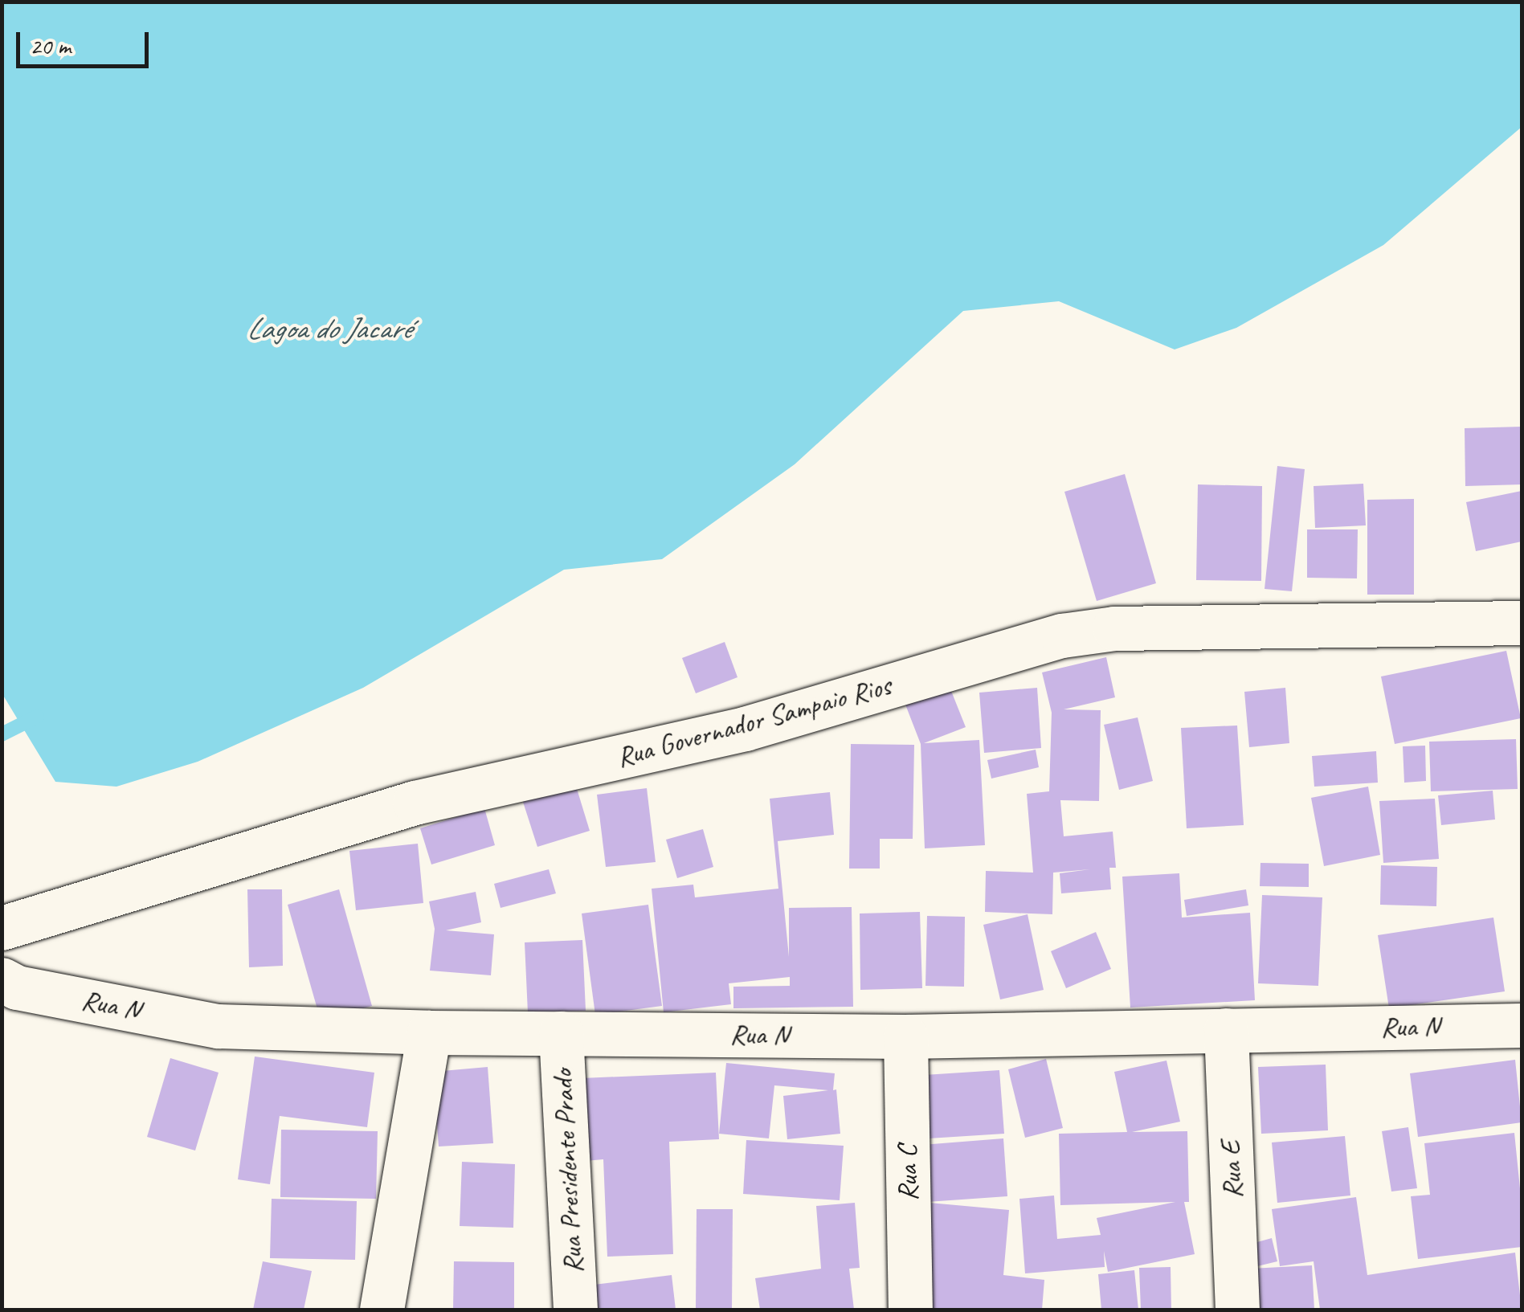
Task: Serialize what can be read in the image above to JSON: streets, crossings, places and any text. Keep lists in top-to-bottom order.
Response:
{
  "streets": {
    "street": [
      "Rua Governador Sampaio Rios",
      "Rua N",
      "Rua E",
      "Rua Presidente Prado",
      "Rua C"
    ]
  },
  "crossings": [
    ["Rua N", "Rua E"],
    ["Rua N", "Rua Presidente Prado"],
    ["Rua N", "Rua C"]
  ],
  "water": ["Lagoa do Jacaré"],
  "scale_bar": "20 m"
}
